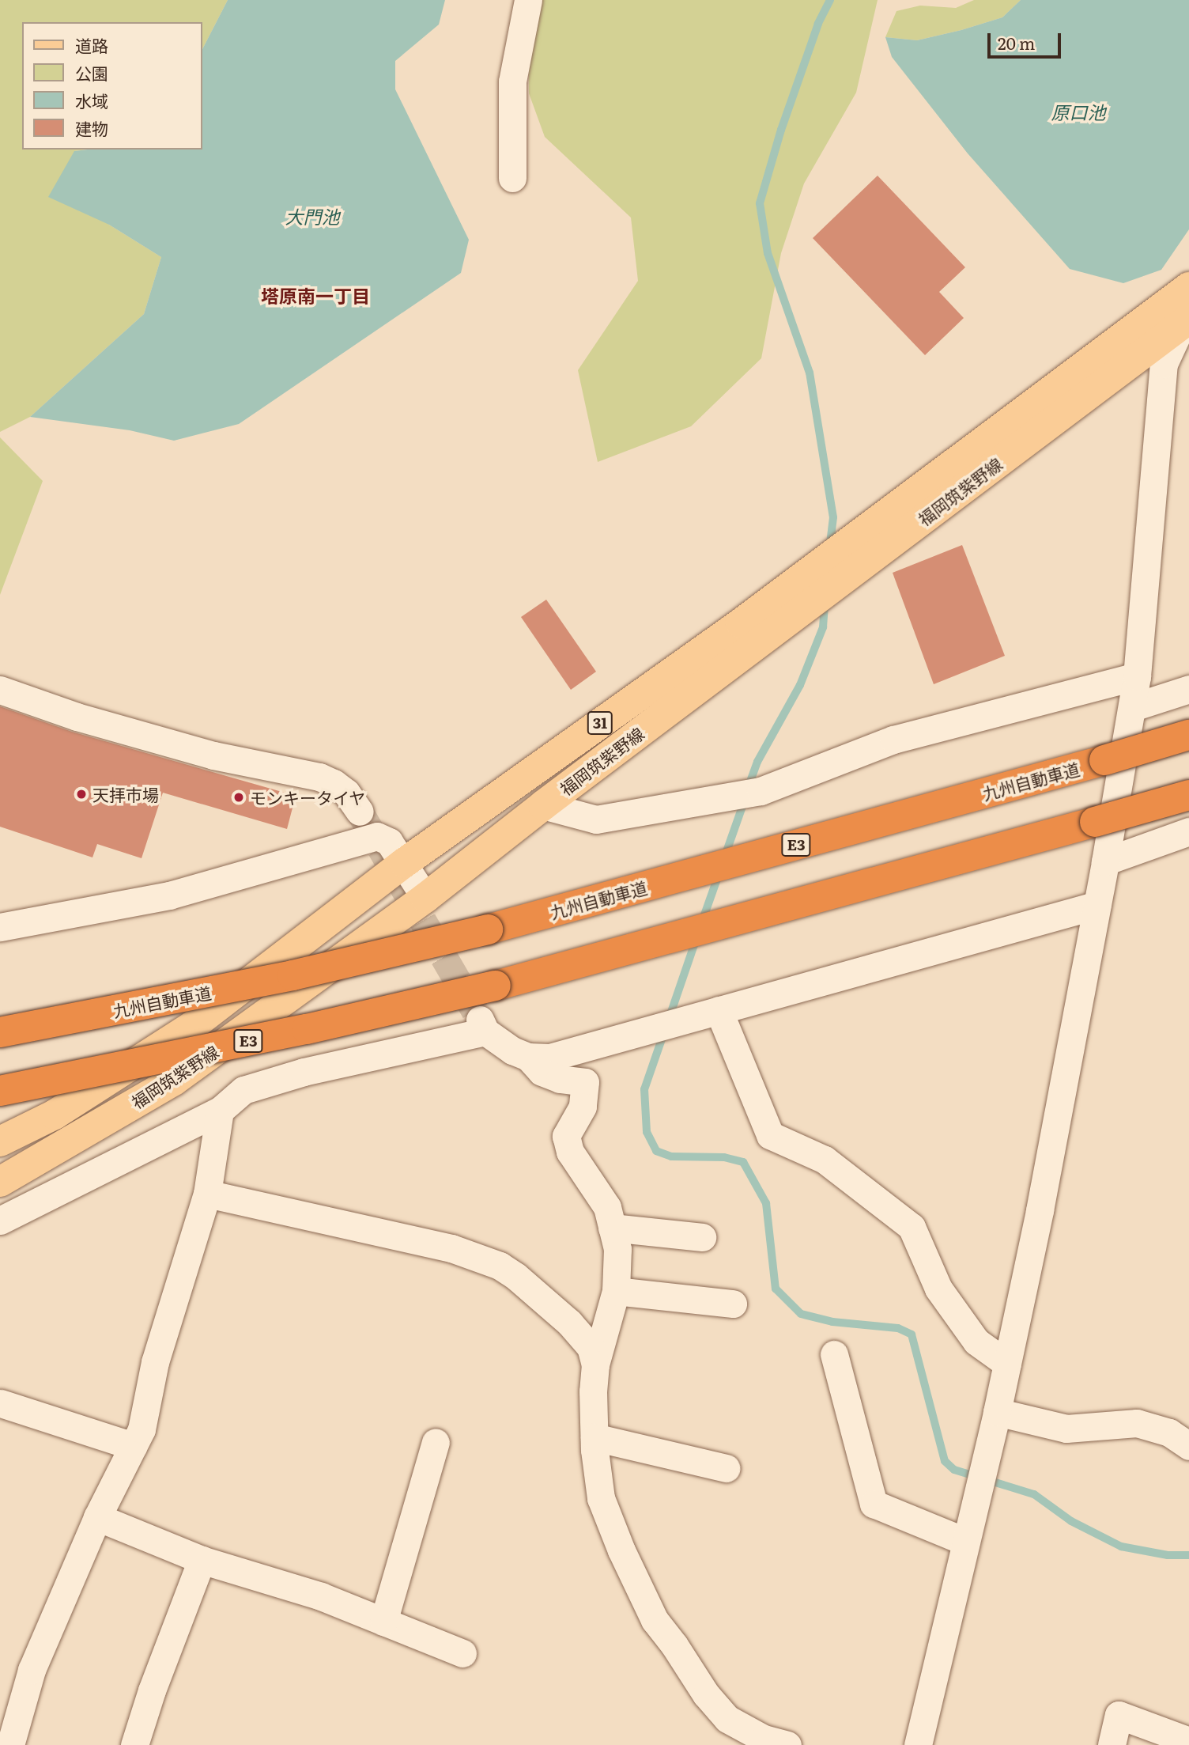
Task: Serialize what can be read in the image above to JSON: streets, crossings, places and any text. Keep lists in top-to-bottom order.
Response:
{
  "streets": {
    "highway": ["九州自動車道", "E3"],
    "main road": ["福岡筑紫野線", "31"]
  },
  "districts": ["塔原南一丁目"],
  "water": ["原口池", "大門池"],
  "places": ["天拝市場", "モンキータイヤ"],
  "legend": [
    "道路",
    "公園",
    "水域",
    "建物"
  ],
  "scale_bar": "20 m"
}
